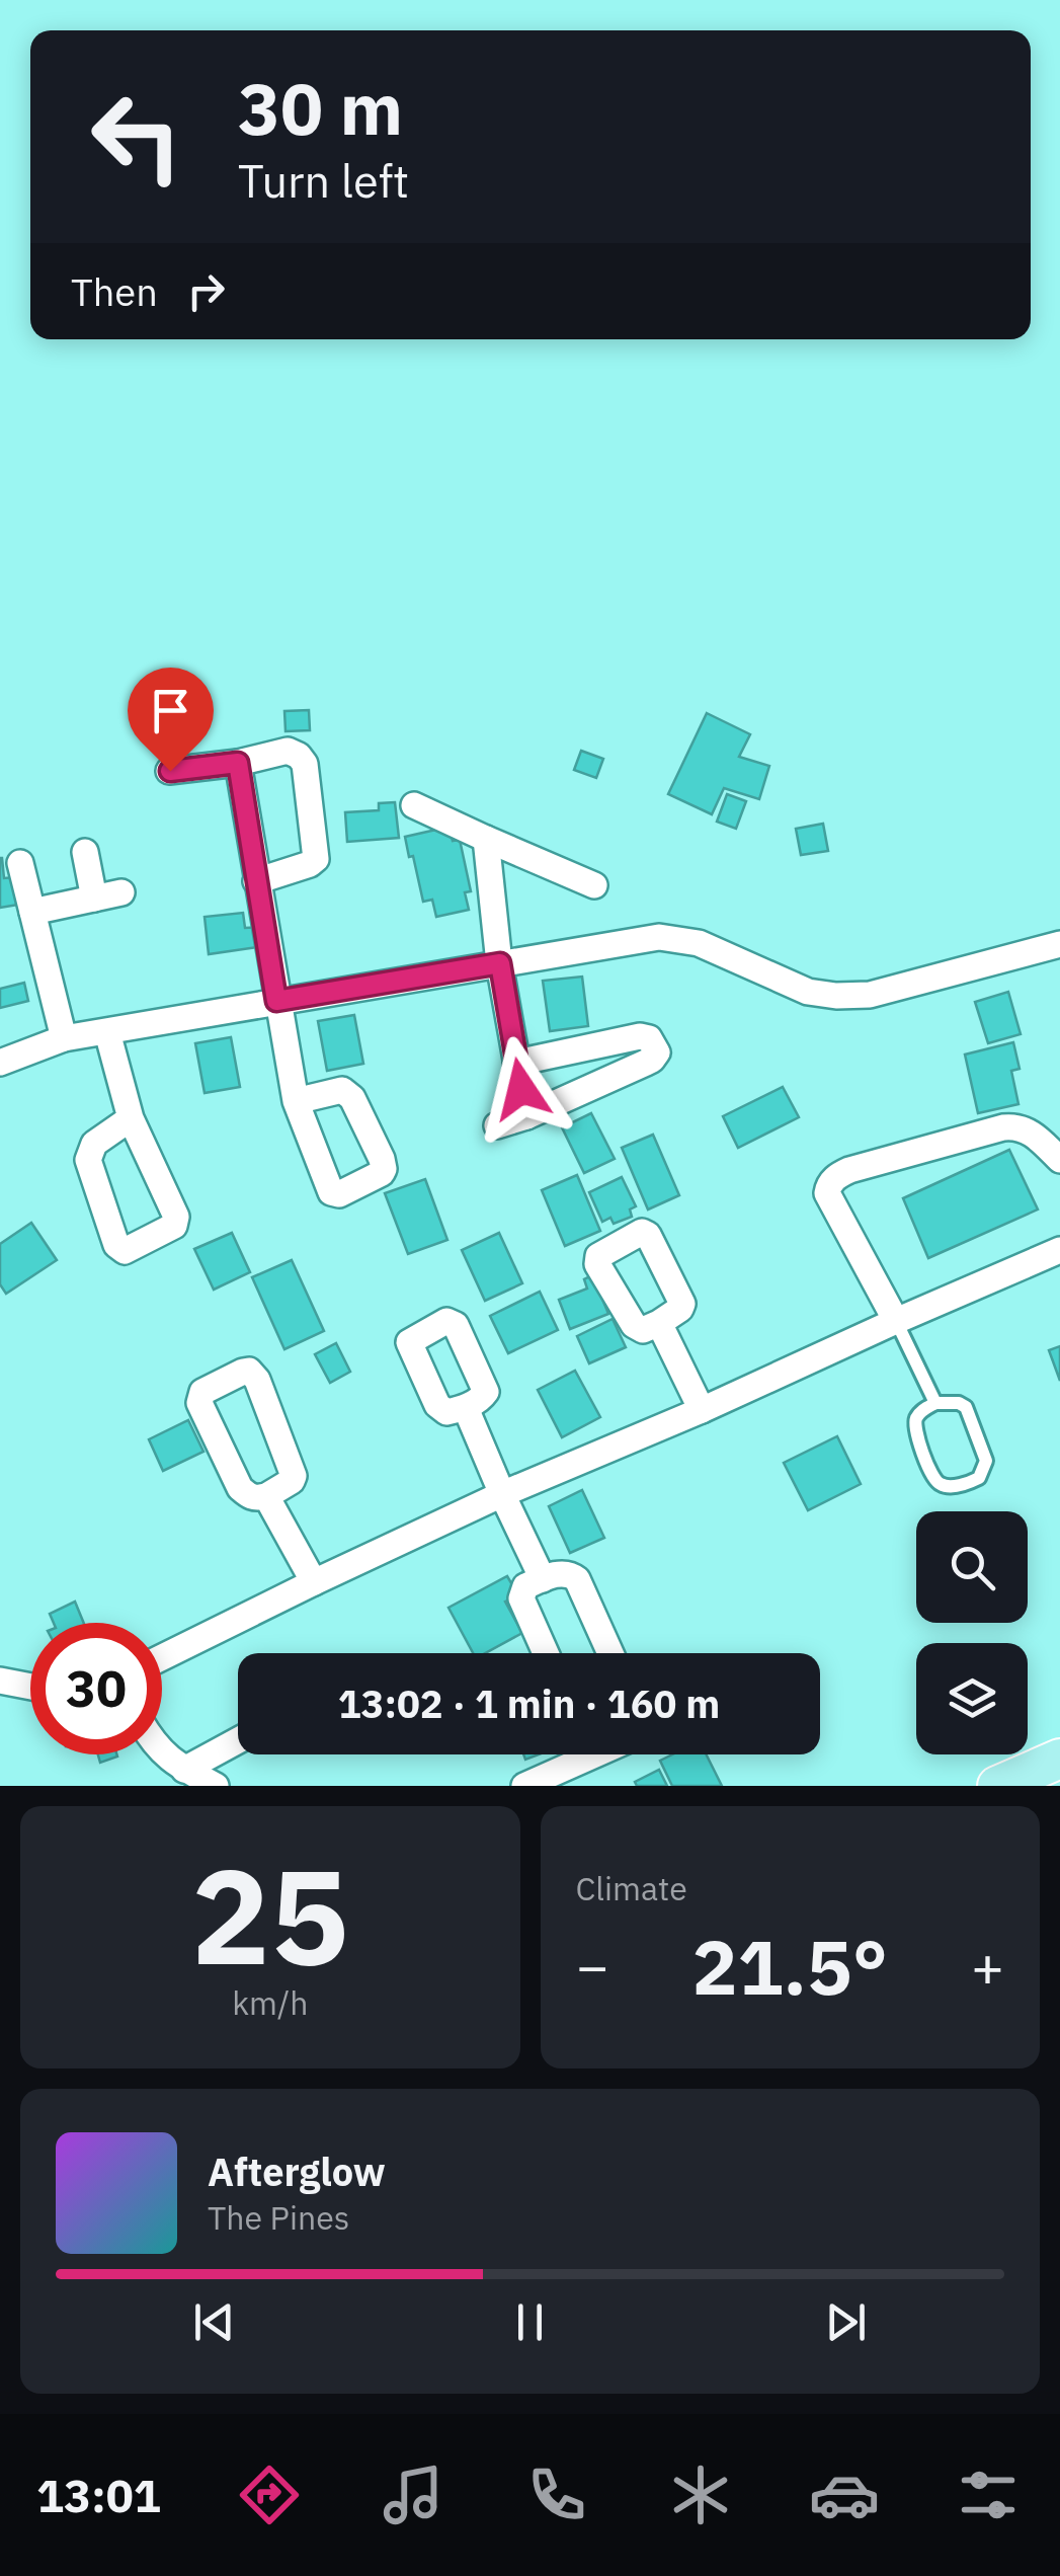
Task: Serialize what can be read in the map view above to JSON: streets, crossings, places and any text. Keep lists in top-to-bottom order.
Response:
{
  "page": {
    "turn": ["30 m", "Turn left"],
    "then": "Then",
    "limit": "30",
    "trip": "13:02 · 1 min · 160 m",
    "tile": [
      ["25", "km/h"],
      "Climate"
    ],
    "heat": ["−", "21.5°", "+"],
    "song": ["Afterglow", "The Pines"],
    "tabs": "13:01"
  }
}
